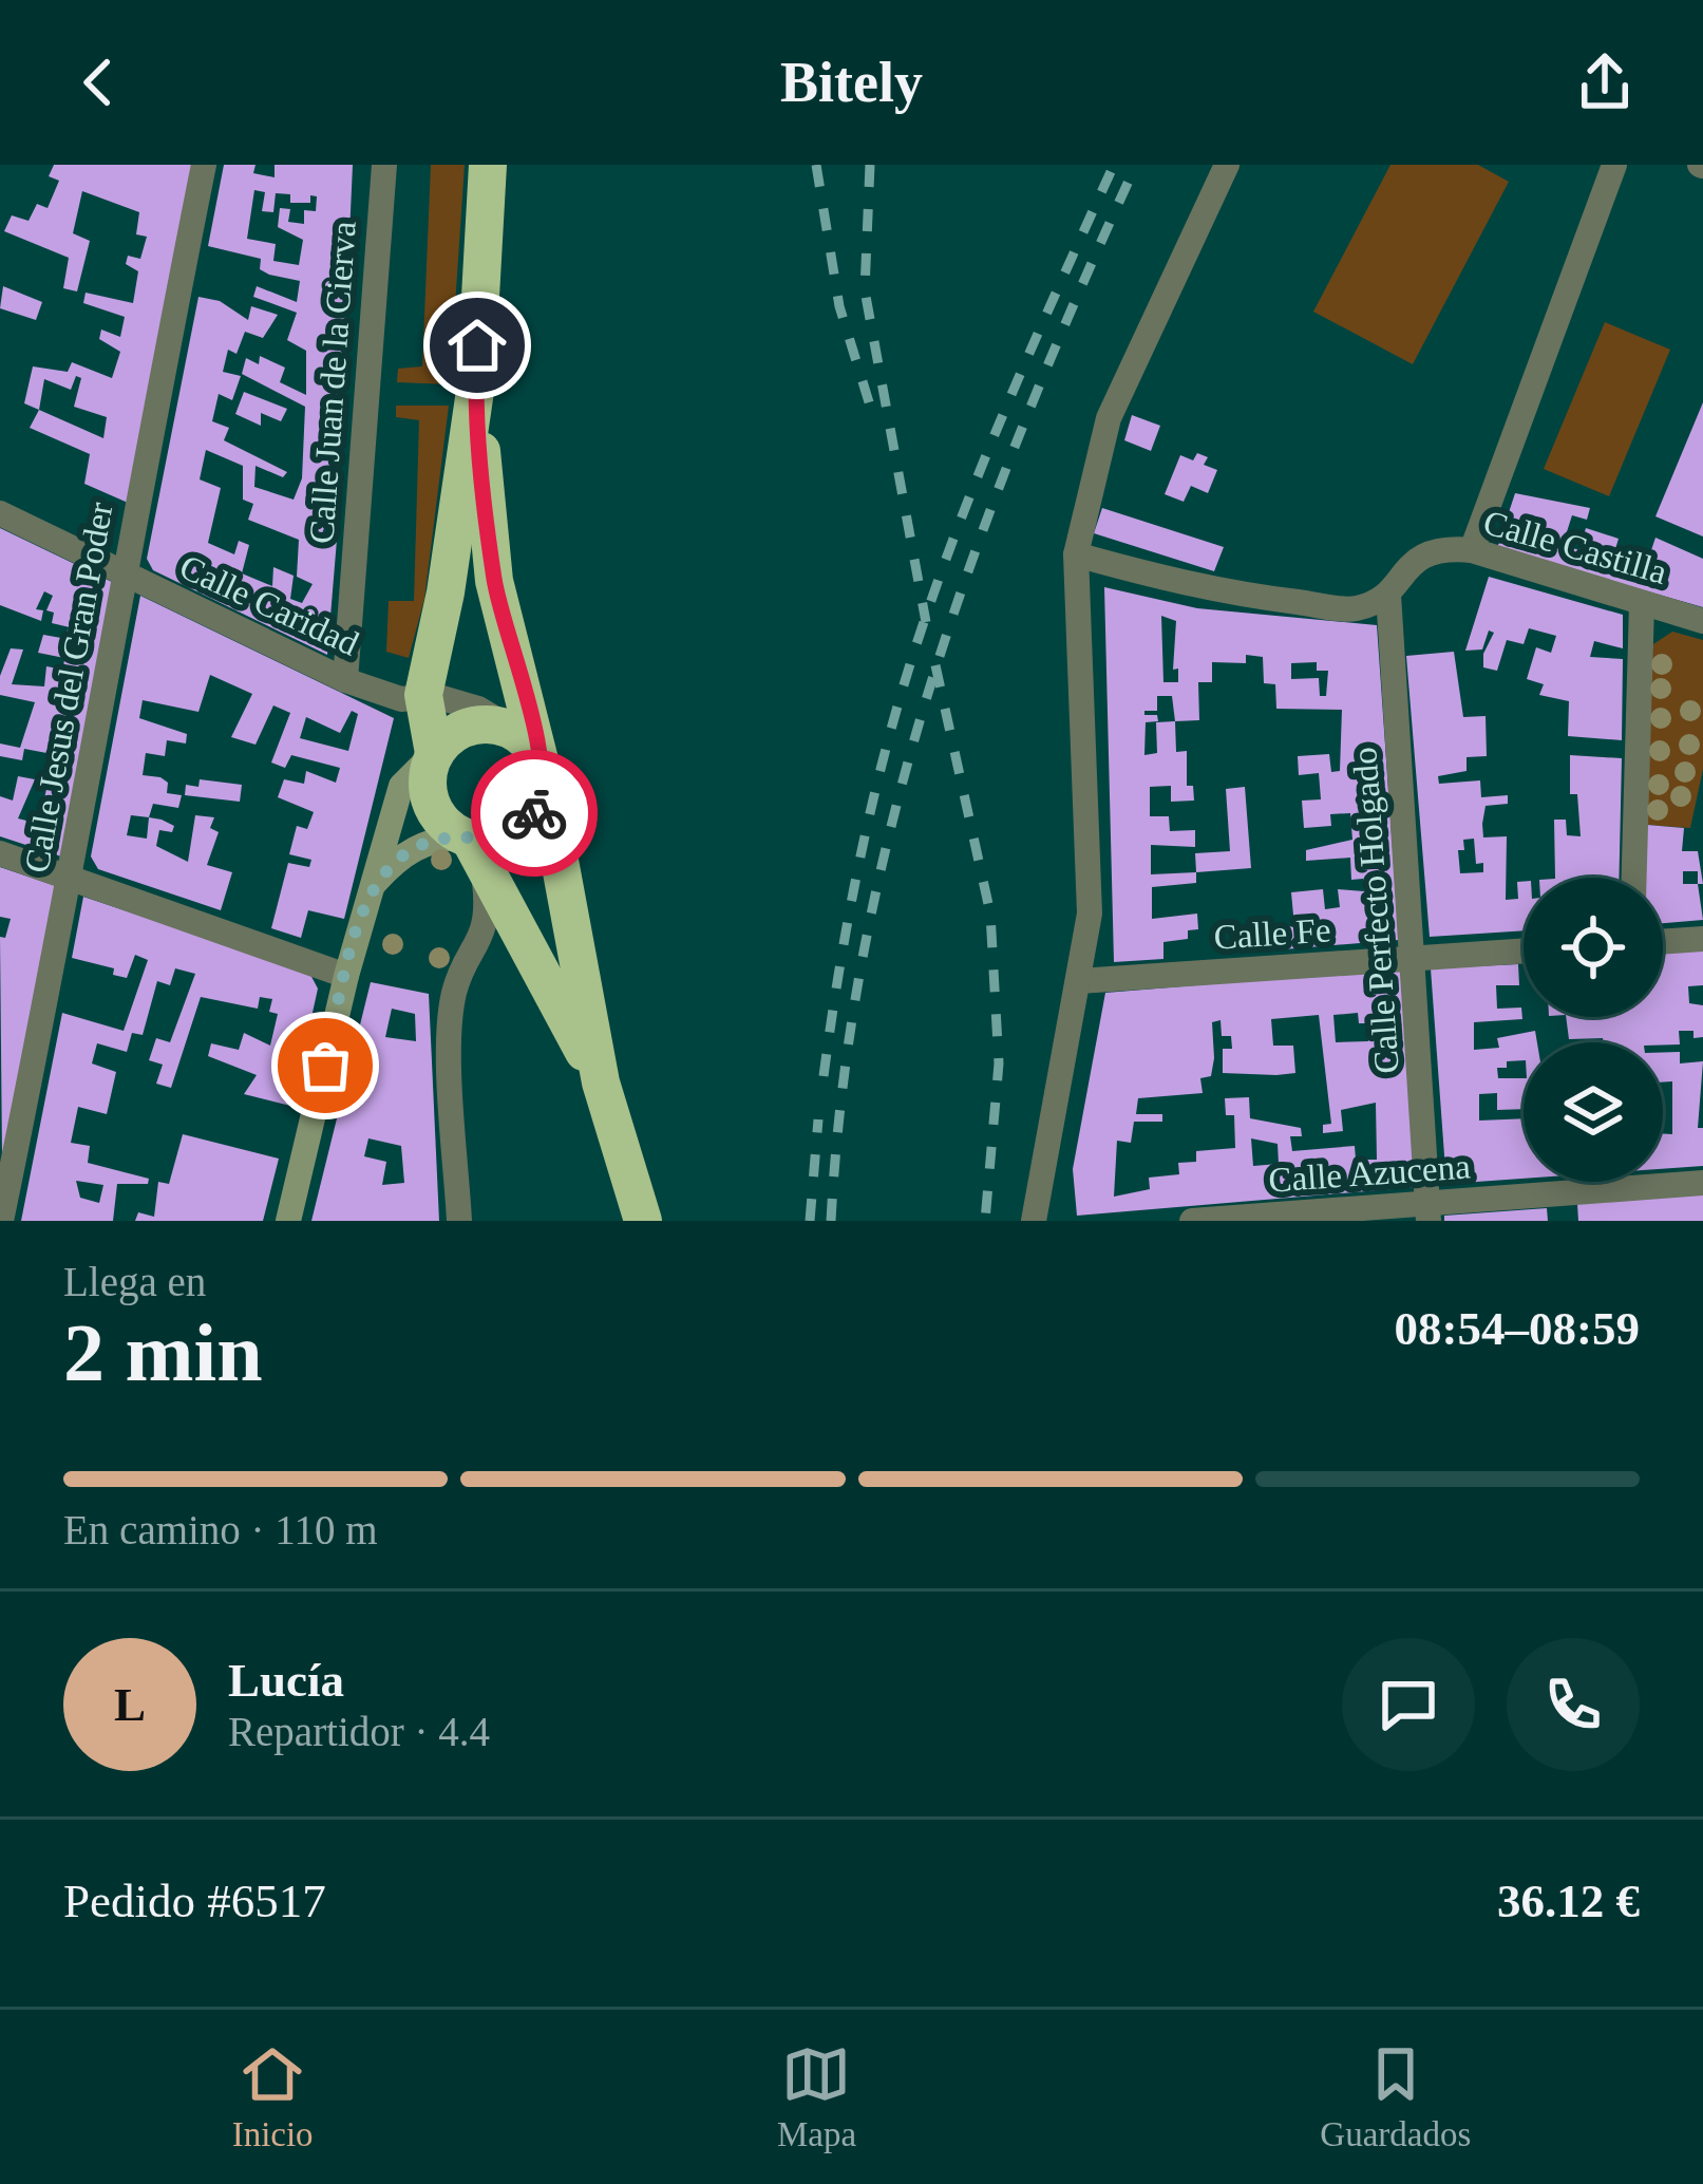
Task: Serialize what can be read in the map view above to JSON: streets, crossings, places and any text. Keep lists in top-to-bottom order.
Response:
{
  "streets": {
    "street": [
      "Calle Juan de la Cierva",
      "Calle Castilla",
      "Calle Caridad",
      "Calle Jesus del Gran Poder",
      "Calle Perfecto Holgado",
      "Calle Fe",
      "Calle Azucena"
    ]
  },
  "crossings": [
    ["Calle Juan de la Cierva", "Calle Caridad"],
    ["Calle Castilla", "Calle Perfecto Holgado"],
    ["Calle Caridad", "Calle Jesus del Gran Poder"],
    ["Calle Perfecto Holgado", "Calle Fe"],
    ["Calle Perfecto Holgado", "Calle Azucena"]
  ],
  "page": {
    "header": "Bitely",
    "heading": ["2 min", "Llega en", "08:54–08:59"],
    "panel": [
      "Lucía",
      "Repartidor · 4.4",
      "Pedido #6517",
      "36.12 €"
    ],
    "bar": "En camino · 110 m",
    "round": "L",
    "tabs": ["Inicio", "Mapa", "Guardados"]
  }
}
